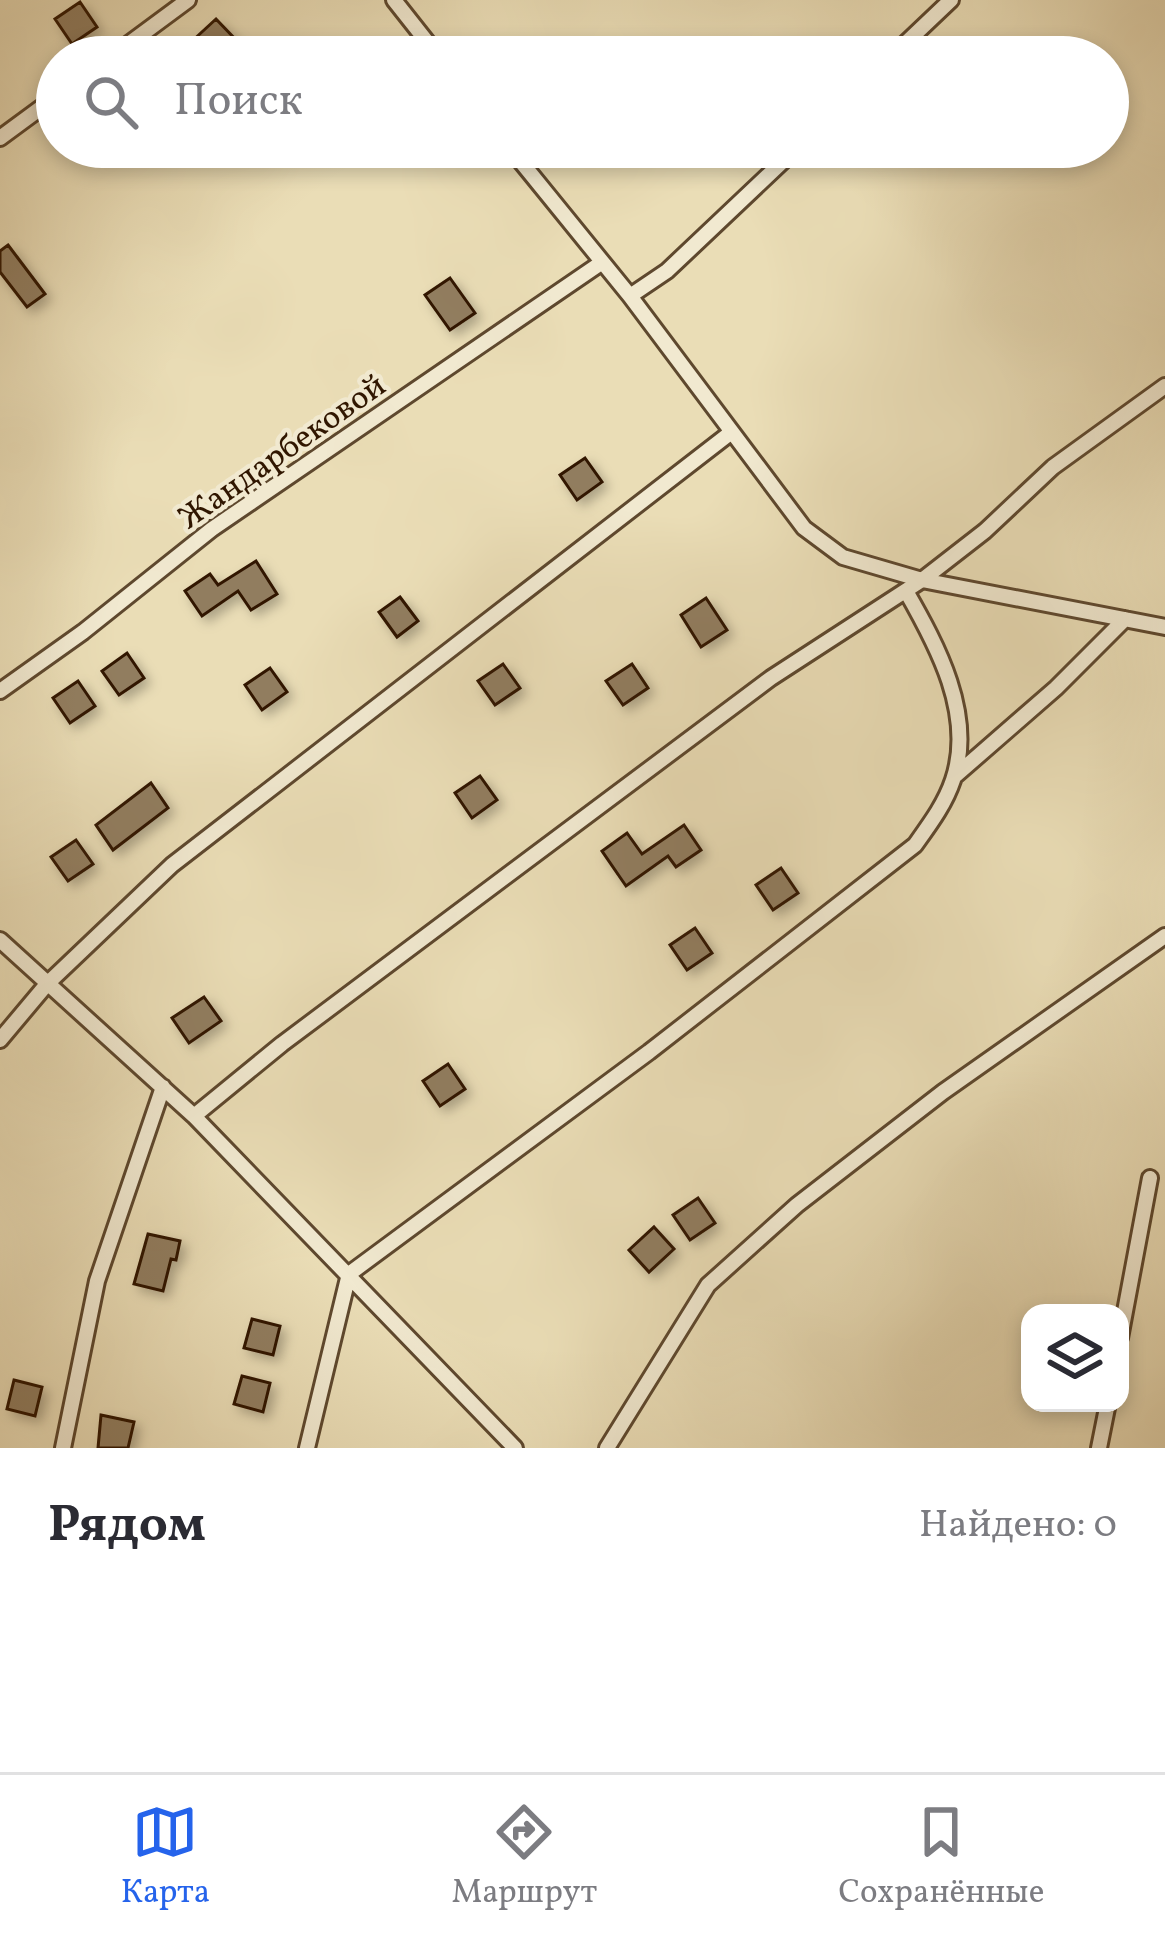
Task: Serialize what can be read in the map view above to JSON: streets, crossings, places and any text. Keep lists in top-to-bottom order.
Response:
{
  "streets": {
    "street": ["Жандарбековой"]
  },
  "page": {
    "search": "Поиск",
    "heading": ["Рядом", "Найдено: 0"],
    "nav": ["Карта", "Маршрут", "Сохранённые"]
  }
}
